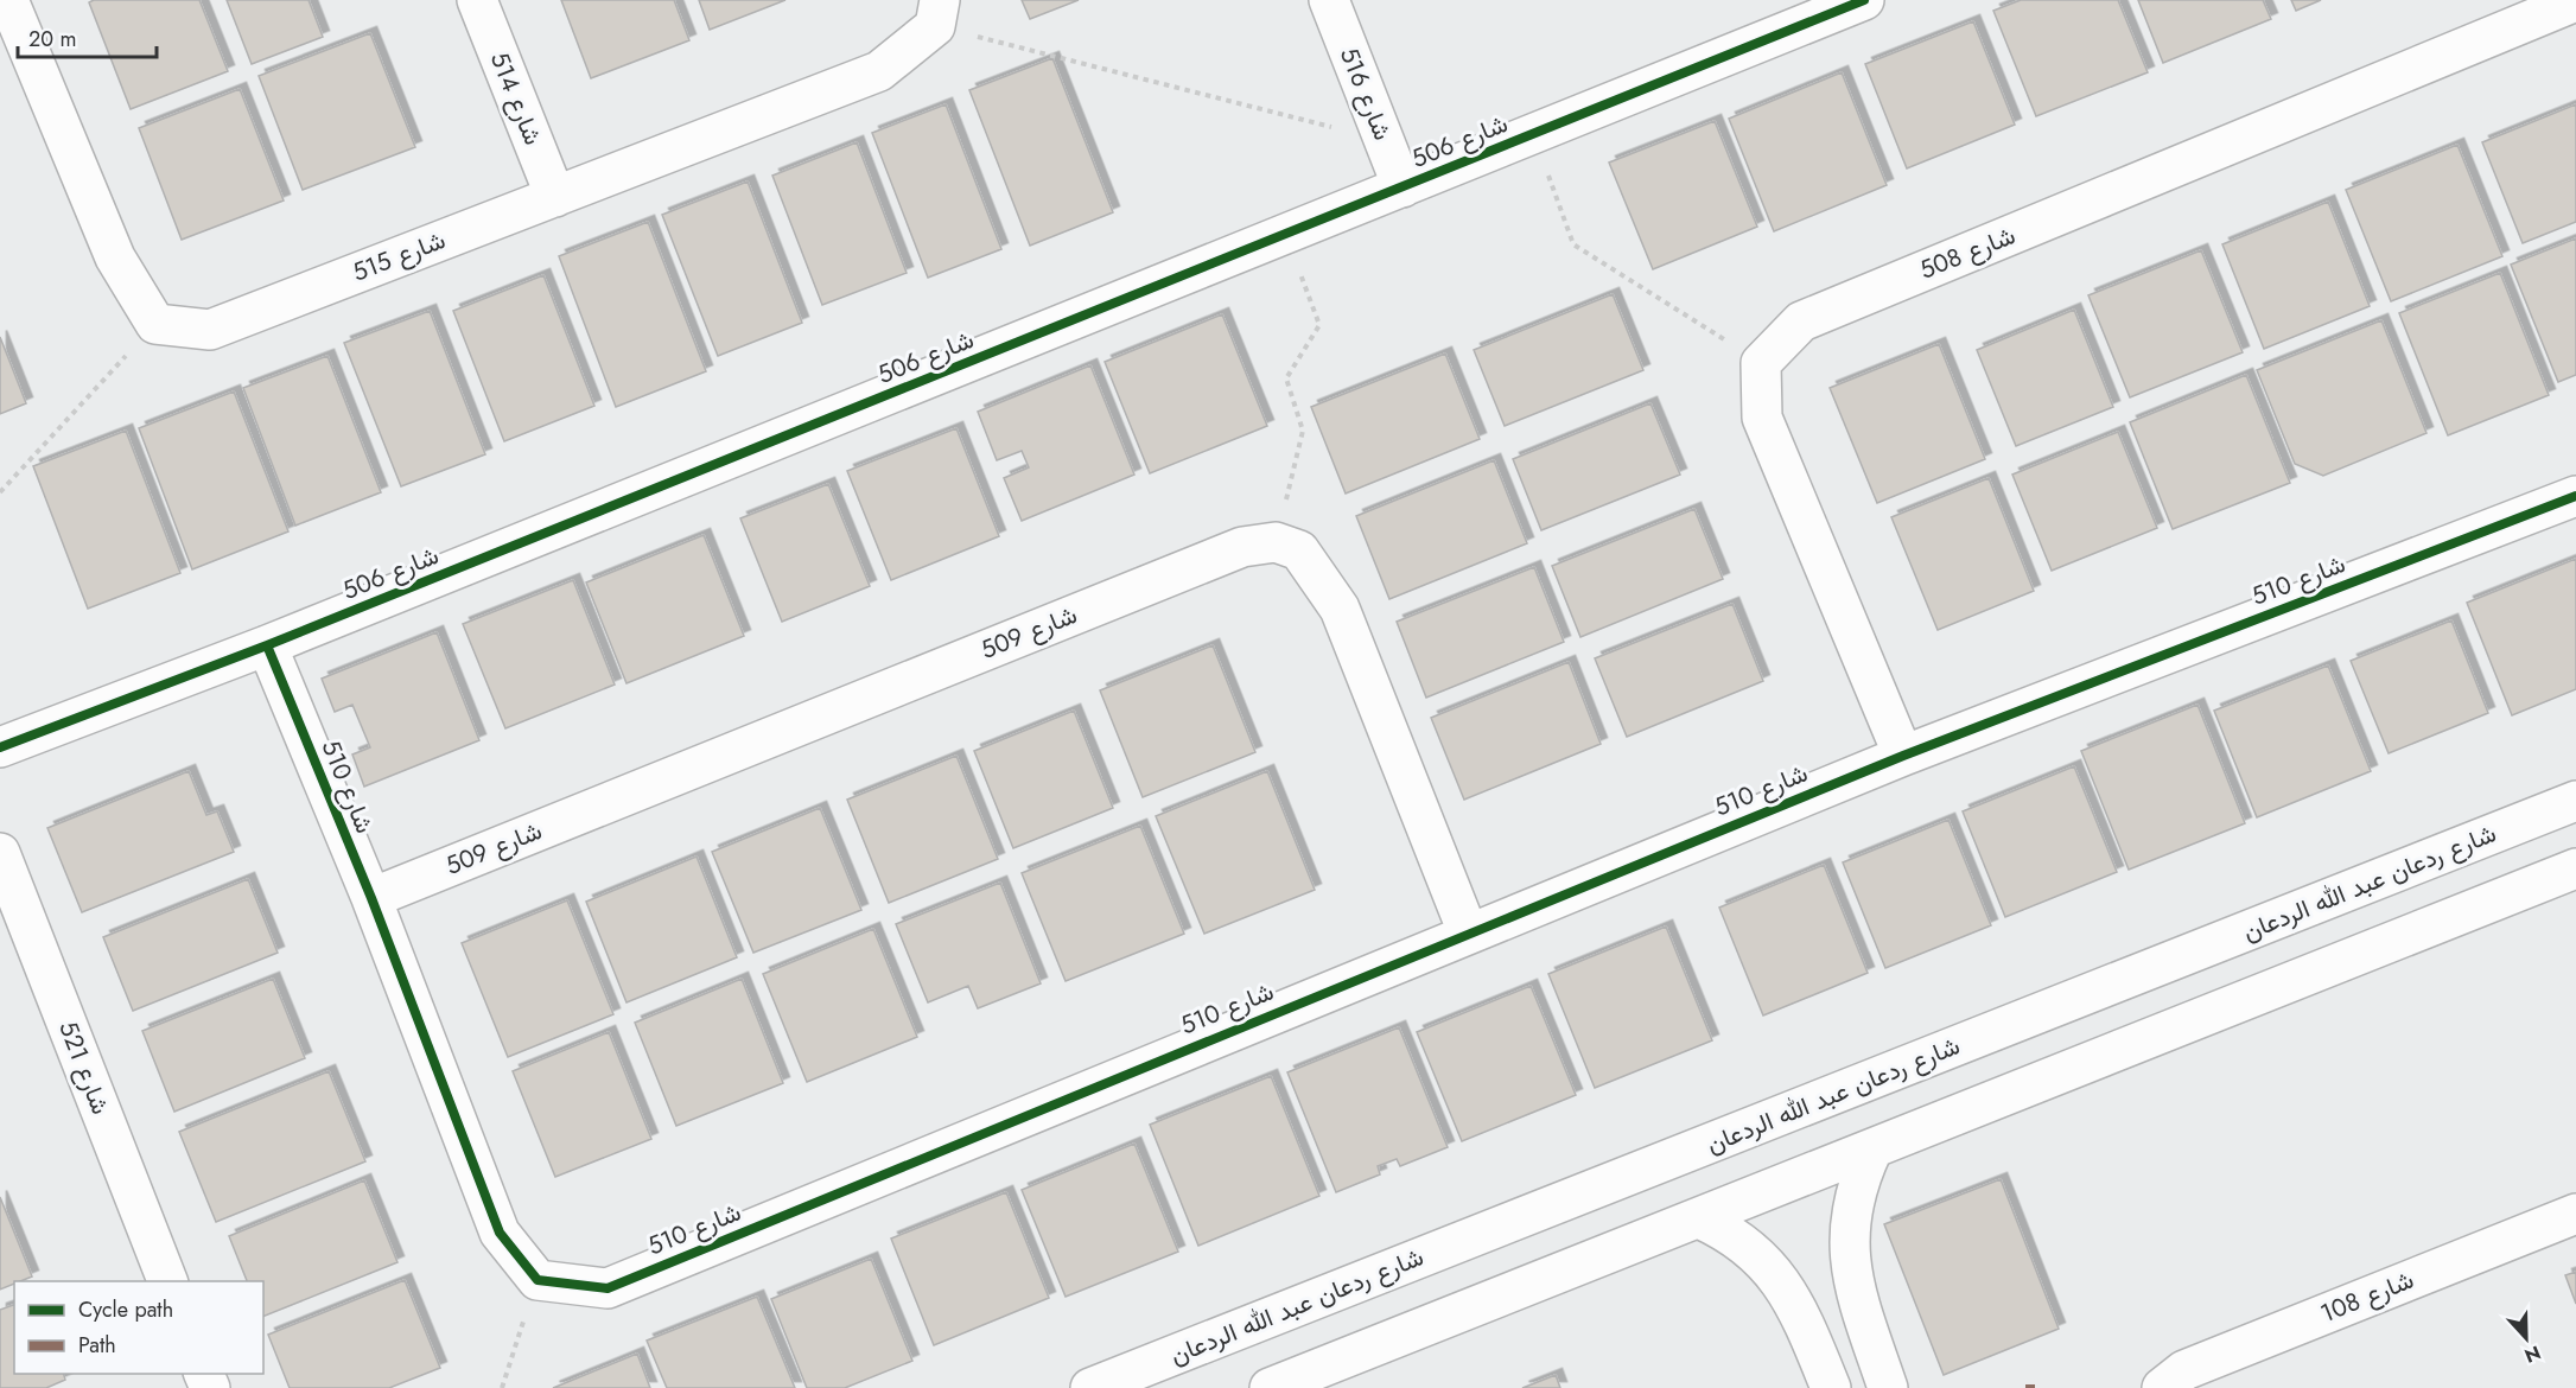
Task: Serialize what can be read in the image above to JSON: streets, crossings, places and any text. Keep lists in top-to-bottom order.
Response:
{
  "streets": {
    "street": [
      "شارع 516",
      "شارع 514",
      "شارع 506",
      "شارع 508",
      "شارع 515",
      "شارع 510",
      "شارع 509",
      "شارع ردعان عبد الله الردعان",
      "شارع 521",
      "شارع 108"
    ]
  },
  "crossings": [
    ["شارع 516", "شارع 506"],
    ["شارع 514", "شارع 515"],
    ["شارع 506", "شارع 510"],
    ["شارع 510", "شارع 509"]
  ],
  "legend": ["Cycle path", "Path"],
  "scale_bar": "20 m",
  "north": "bottom"
}
